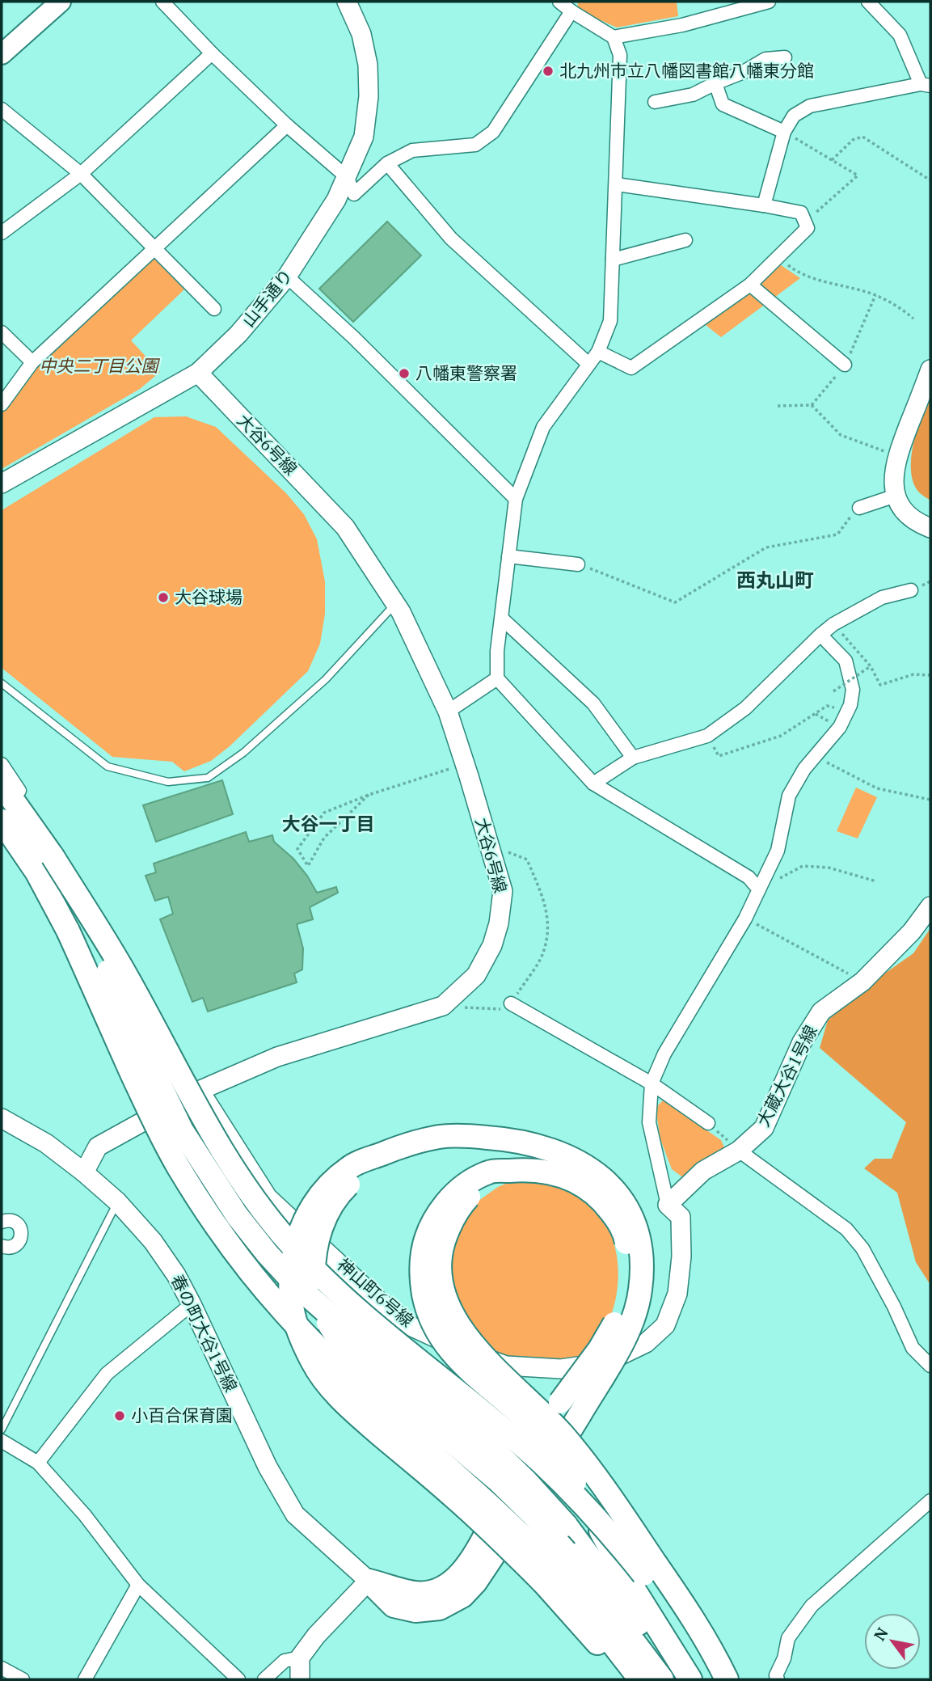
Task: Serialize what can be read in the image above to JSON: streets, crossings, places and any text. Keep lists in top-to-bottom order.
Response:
{
  "streets": {
    "street": [
      "山手通り",
      "大谷6号線",
      "大蔵大谷1号線",
      "神山町6号線",
      "春の町大谷1号線"
    ]
  },
  "crossings": [
    ["山手通り", "大谷6号線"],
    ["大谷6号線", "神山町6号線"],
    ["大谷6号線", "春の町大谷1号線"]
  ],
  "districts": ["西丸山町", "大谷一丁目"],
  "parks": ["中央二丁目公園"],
  "places": [
    "北九州市立八幡図書館八幡東分館",
    "八幡東警察署",
    "大谷球場",
    "小百合保育園"
  ],
  "north": "top left"
}
